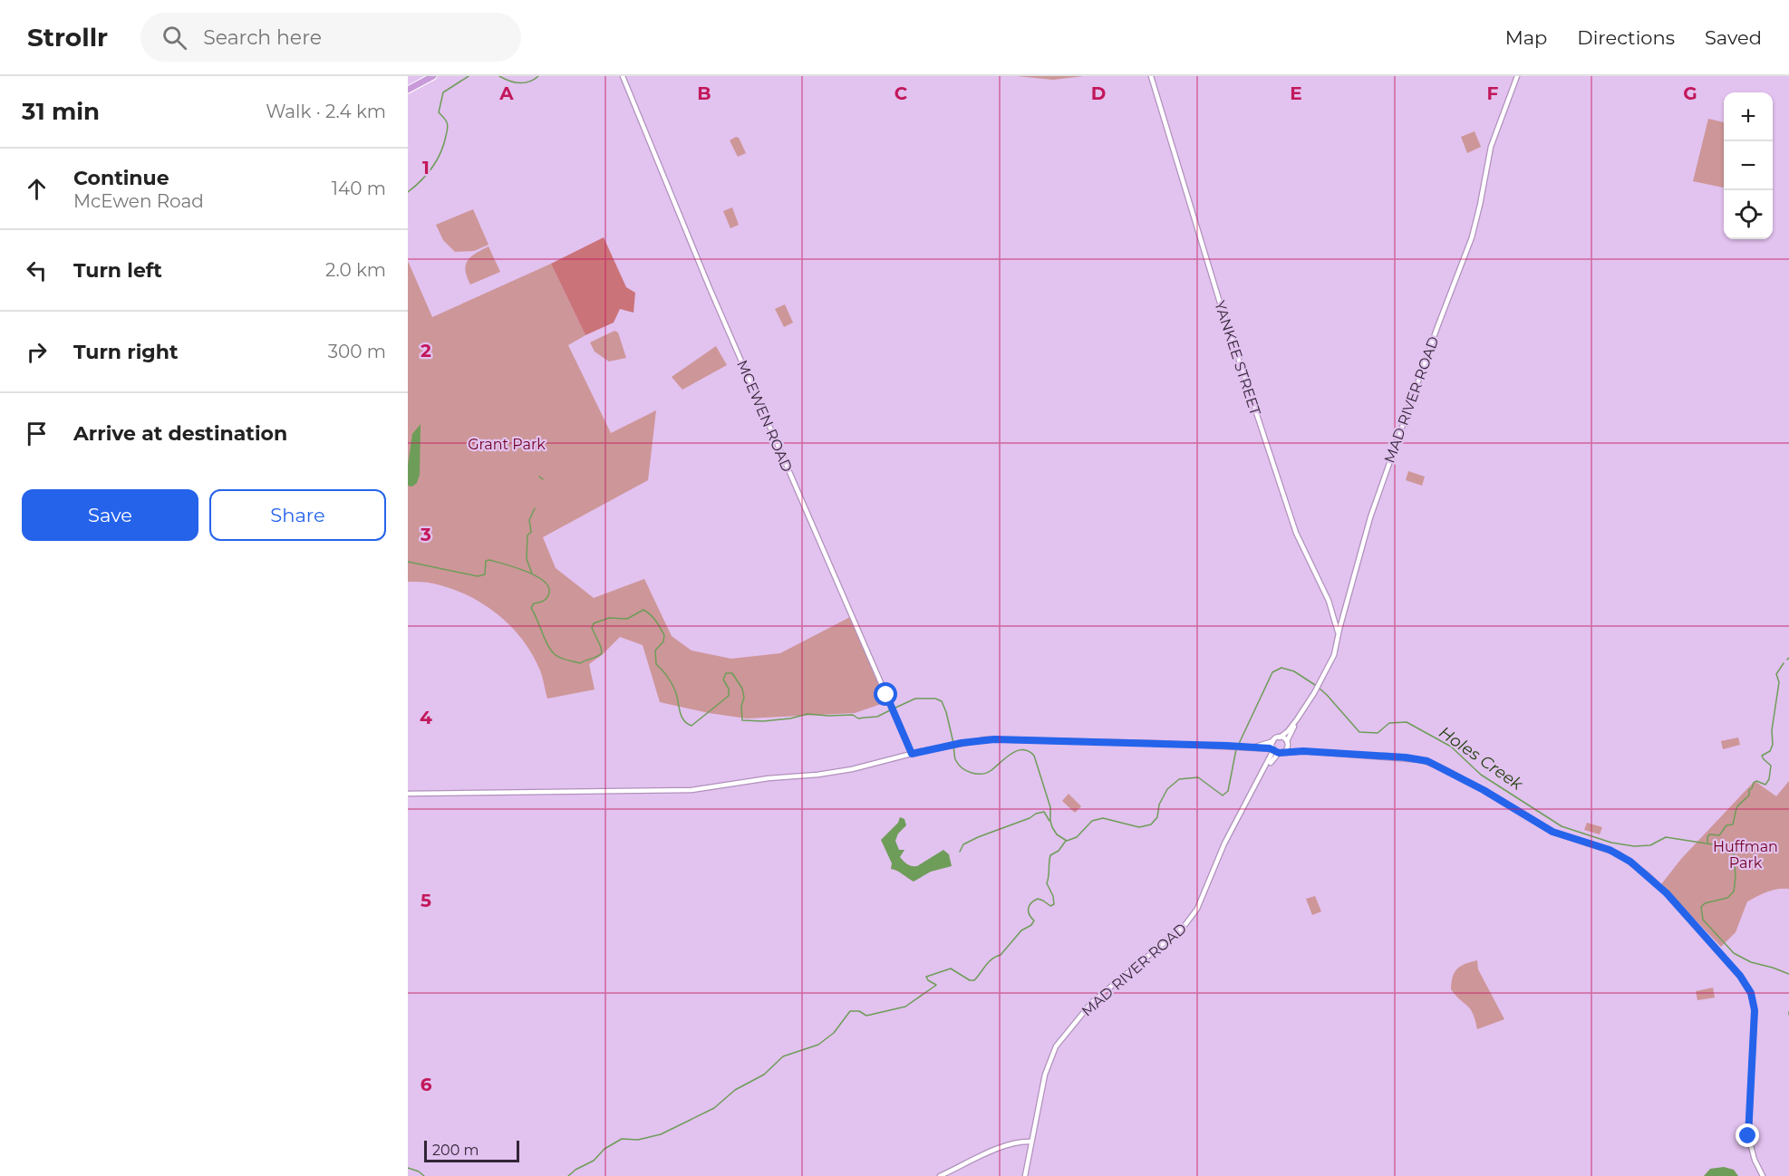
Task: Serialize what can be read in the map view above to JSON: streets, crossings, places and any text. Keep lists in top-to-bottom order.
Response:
{
  "streets": {
    "street": ["YANKEE STREET", "MAD RIVER ROAD", "MCEWEN ROAD"]
  },
  "crossings": [
    ["YANKEE STREET", "MAD RIVER ROAD"]
  ],
  "water": ["Holes Creek"],
  "parks": ["Grant Park", "Huffman Park"],
  "scale_bar": "200 m",
  "page": {
    "header": "Strollr",
    "search": "Search here",
    "nav": ["Map", "Directions", "Saved"],
    "heading": ["31 min", "Walk · 2.4 km"],
    "map_buttons": ["+", "−"],
    "list": [
      ["Continue", "McEwen Road", "140 m"],
      ["Turn left", "2.0 km"],
      ["Turn right", "300 m"],
      "Arrive at destination"
    ],
    "buttons": ["Save", "Share"],
    "scale": "200 m"
  },
  "grid": {
    "columns": [
      "A",
      "B",
      "C",
      "D",
      "E",
      "F",
      "G"
    ],
    "rows": [
      "1",
      "2",
      "3",
      "4",
      "5",
      "6"
    ]
  }
}
